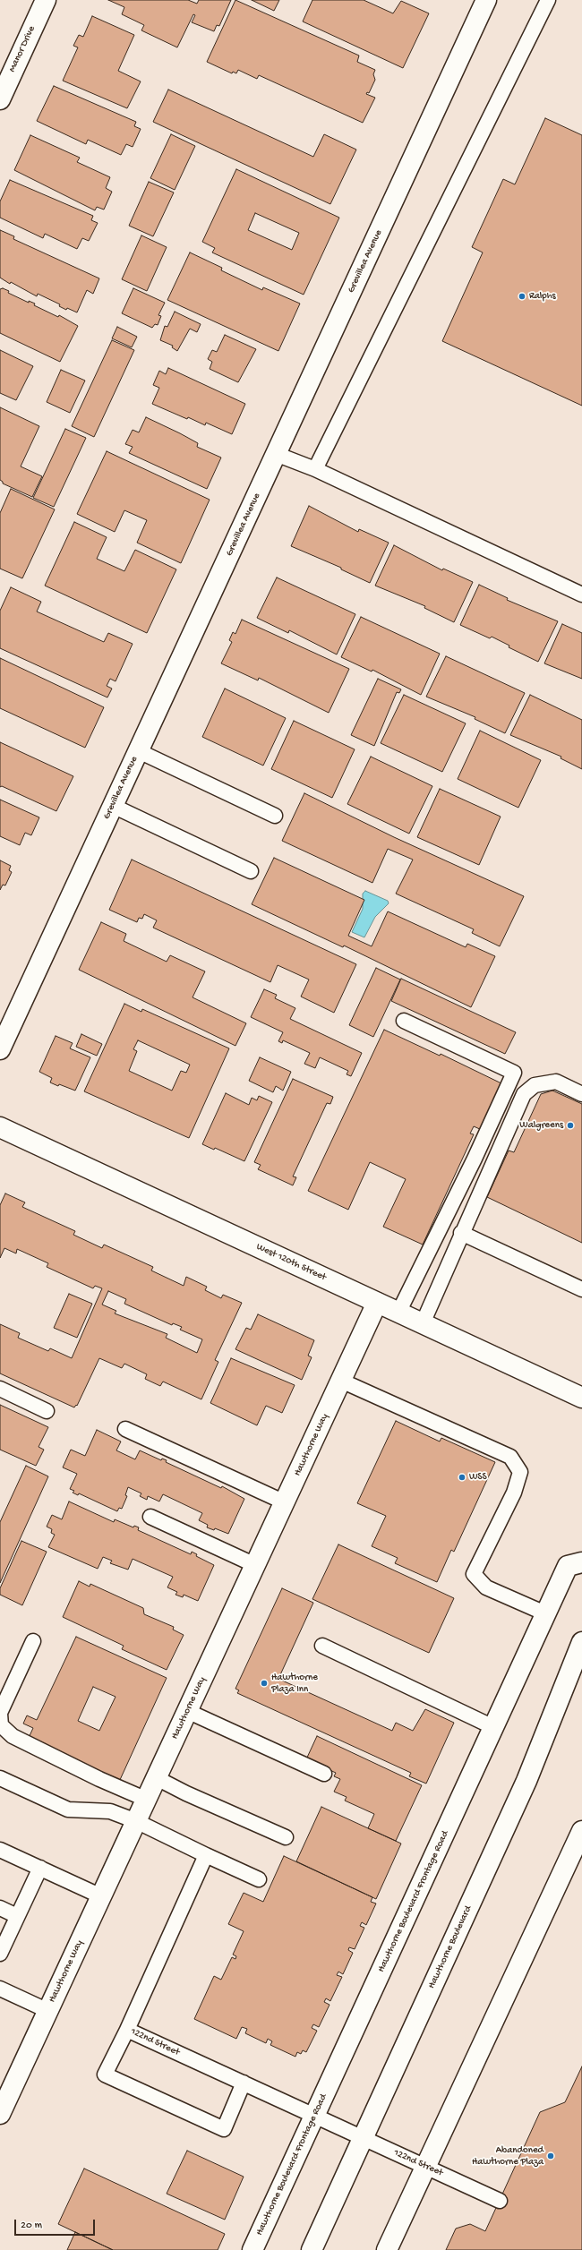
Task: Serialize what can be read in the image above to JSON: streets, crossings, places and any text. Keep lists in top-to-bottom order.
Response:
{
  "streets": {
    "street": [
      "Manor Drive",
      "Grevillea Avenue",
      "West 120th Street",
      "Hawthorne Way",
      "Hawthorne Boulevard Frontage Road",
      "Hawthorne Boulevard"
    ],
    "lane": ["122nd Street"]
  },
  "crossings": [
    ["West 120th Street", "Hawthorne Way"],
    ["Hawthorne Boulevard Frontage Road", "122nd Street"],
    ["Hawthorne Boulevard", "122nd Street"]
  ],
  "places": [
    "Ralphs",
    "Walgreens",
    "WSS",
    "Hawthorne Plaza Inn",
    "Abandoned Hawthorne Plaza"
  ],
  "scale_bar": "20 m"
}
